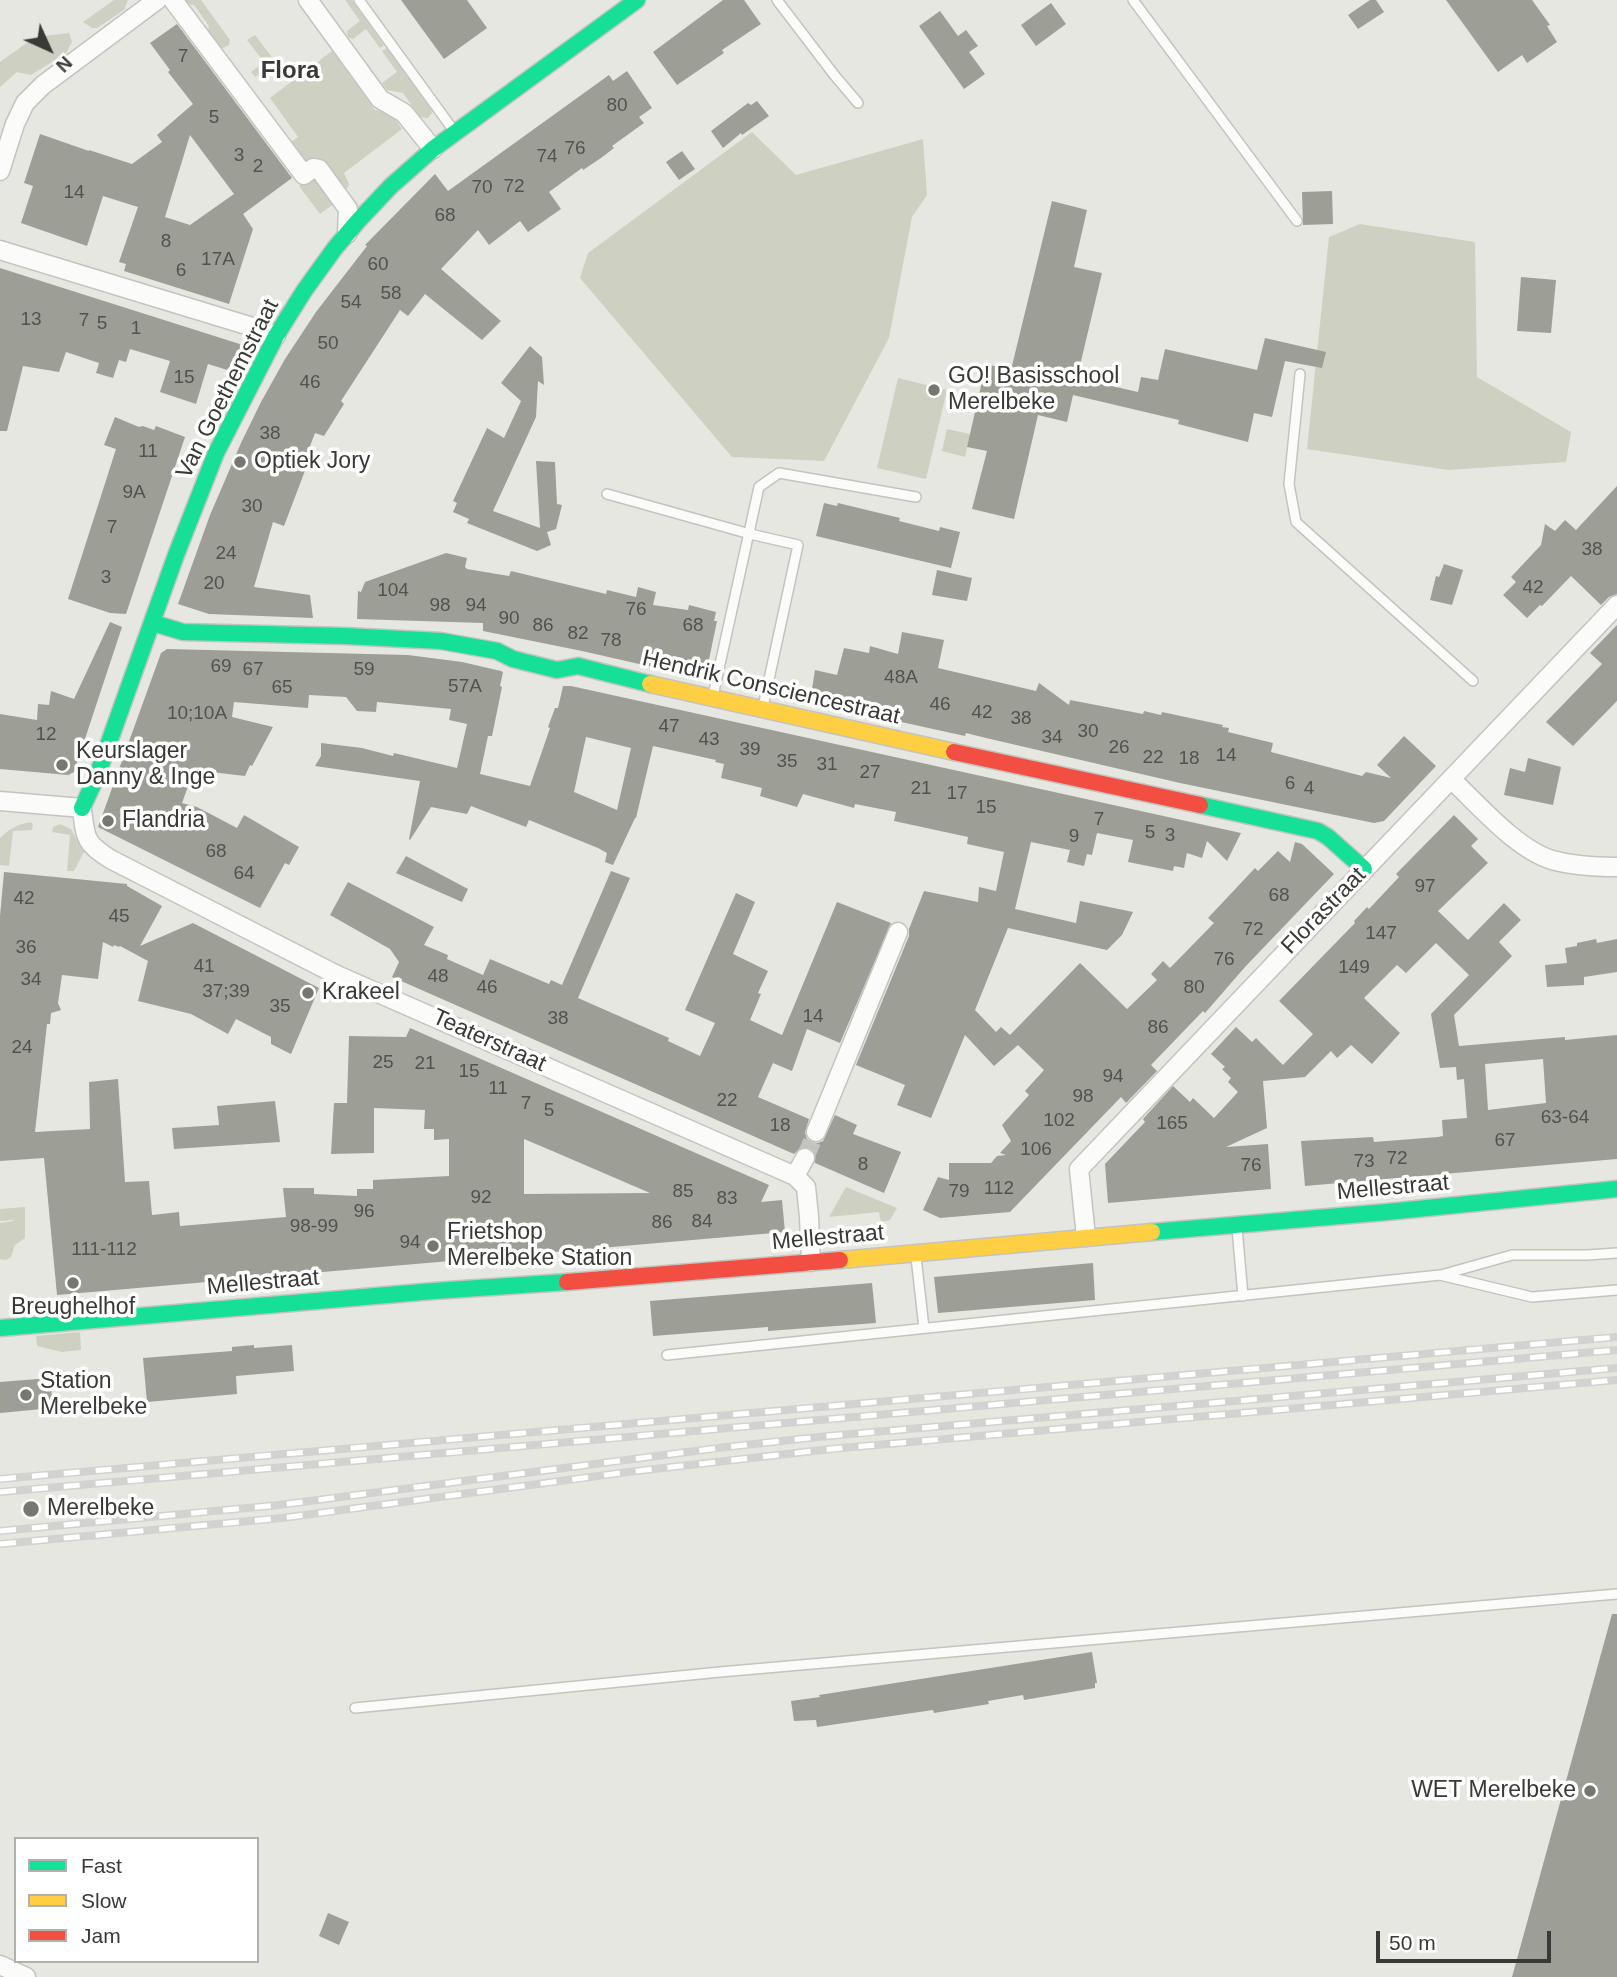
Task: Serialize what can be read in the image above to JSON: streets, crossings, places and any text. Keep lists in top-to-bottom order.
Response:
{
  "streets": {
    "street": [
      "Van Goethemstraat",
      "Hendrik Consciencestraat",
      "Florastraat",
      "Teaterstraat",
      "Mellestraat"
    ]
  },
  "crossings": [
    ["Van Goethemstraat", "Hendrik Consciencestraat"],
    ["Van Goethemstraat", "Teaterstraat"],
    ["Hendrik Consciencestraat", "Florastraat"],
    ["Florastraat", "Mellestraat"]
  ],
  "districts": ["Flora"],
  "places": [
    "GO! Basisschool Merelbeke",
    "Optiek Jory",
    "Keurslager Danny & Inge",
    "Flandria",
    "Krakeel",
    "Frietshop Merelbeke Station",
    "Breughelhof",
    "Station Merelbeke",
    "Merelbeke",
    "WET Merelbeke"
  ],
  "house_numbers": [
    "7",
    "80",
    "5",
    "76",
    "3",
    "74",
    "2",
    "72",
    "70",
    "14",
    "68",
    "8",
    "17A",
    "60",
    "6",
    "58",
    "54",
    "13",
    "7",
    "5",
    "1",
    "50",
    "15",
    "46",
    "38",
    "11",
    "9A",
    "30",
    "7",
    "38",
    "24",
    "3",
    "20",
    "42",
    "104",
    "98",
    "94",
    "76",
    "90",
    "86",
    "68",
    "82",
    "78",
    "69",
    "67",
    "59",
    "48A",
    "57A",
    "65",
    "46",
    "42",
    "10;10A",
    "38",
    "47",
    "30",
    "12",
    "34",
    "43",
    "26",
    "39",
    "14",
    "22",
    "18",
    "35",
    "31",
    "27",
    "6",
    "21",
    "4",
    "17",
    "15",
    "7",
    "5",
    "3",
    "9",
    "68",
    "64",
    "97",
    "68",
    "42",
    "45",
    "72",
    "147",
    "36",
    "76",
    "41",
    "149",
    "48",
    "34",
    "46",
    "80",
    "37;39",
    "35",
    "14",
    "38",
    "86",
    "24",
    "25",
    "21",
    "15",
    "94",
    "11",
    "98",
    "22",
    "7",
    "5",
    "63-64",
    "102",
    "165",
    "18",
    "67",
    "106",
    "72",
    "73",
    "8",
    "76",
    "112",
    "85",
    "79",
    "92",
    "83",
    "96",
    "84",
    "86",
    "98-99",
    "94",
    "111-112"
  ],
  "legend": ["Fast", "Slow", "Jam"],
  "scale_bar": "50 m",
  "north": "bottom right"
}
